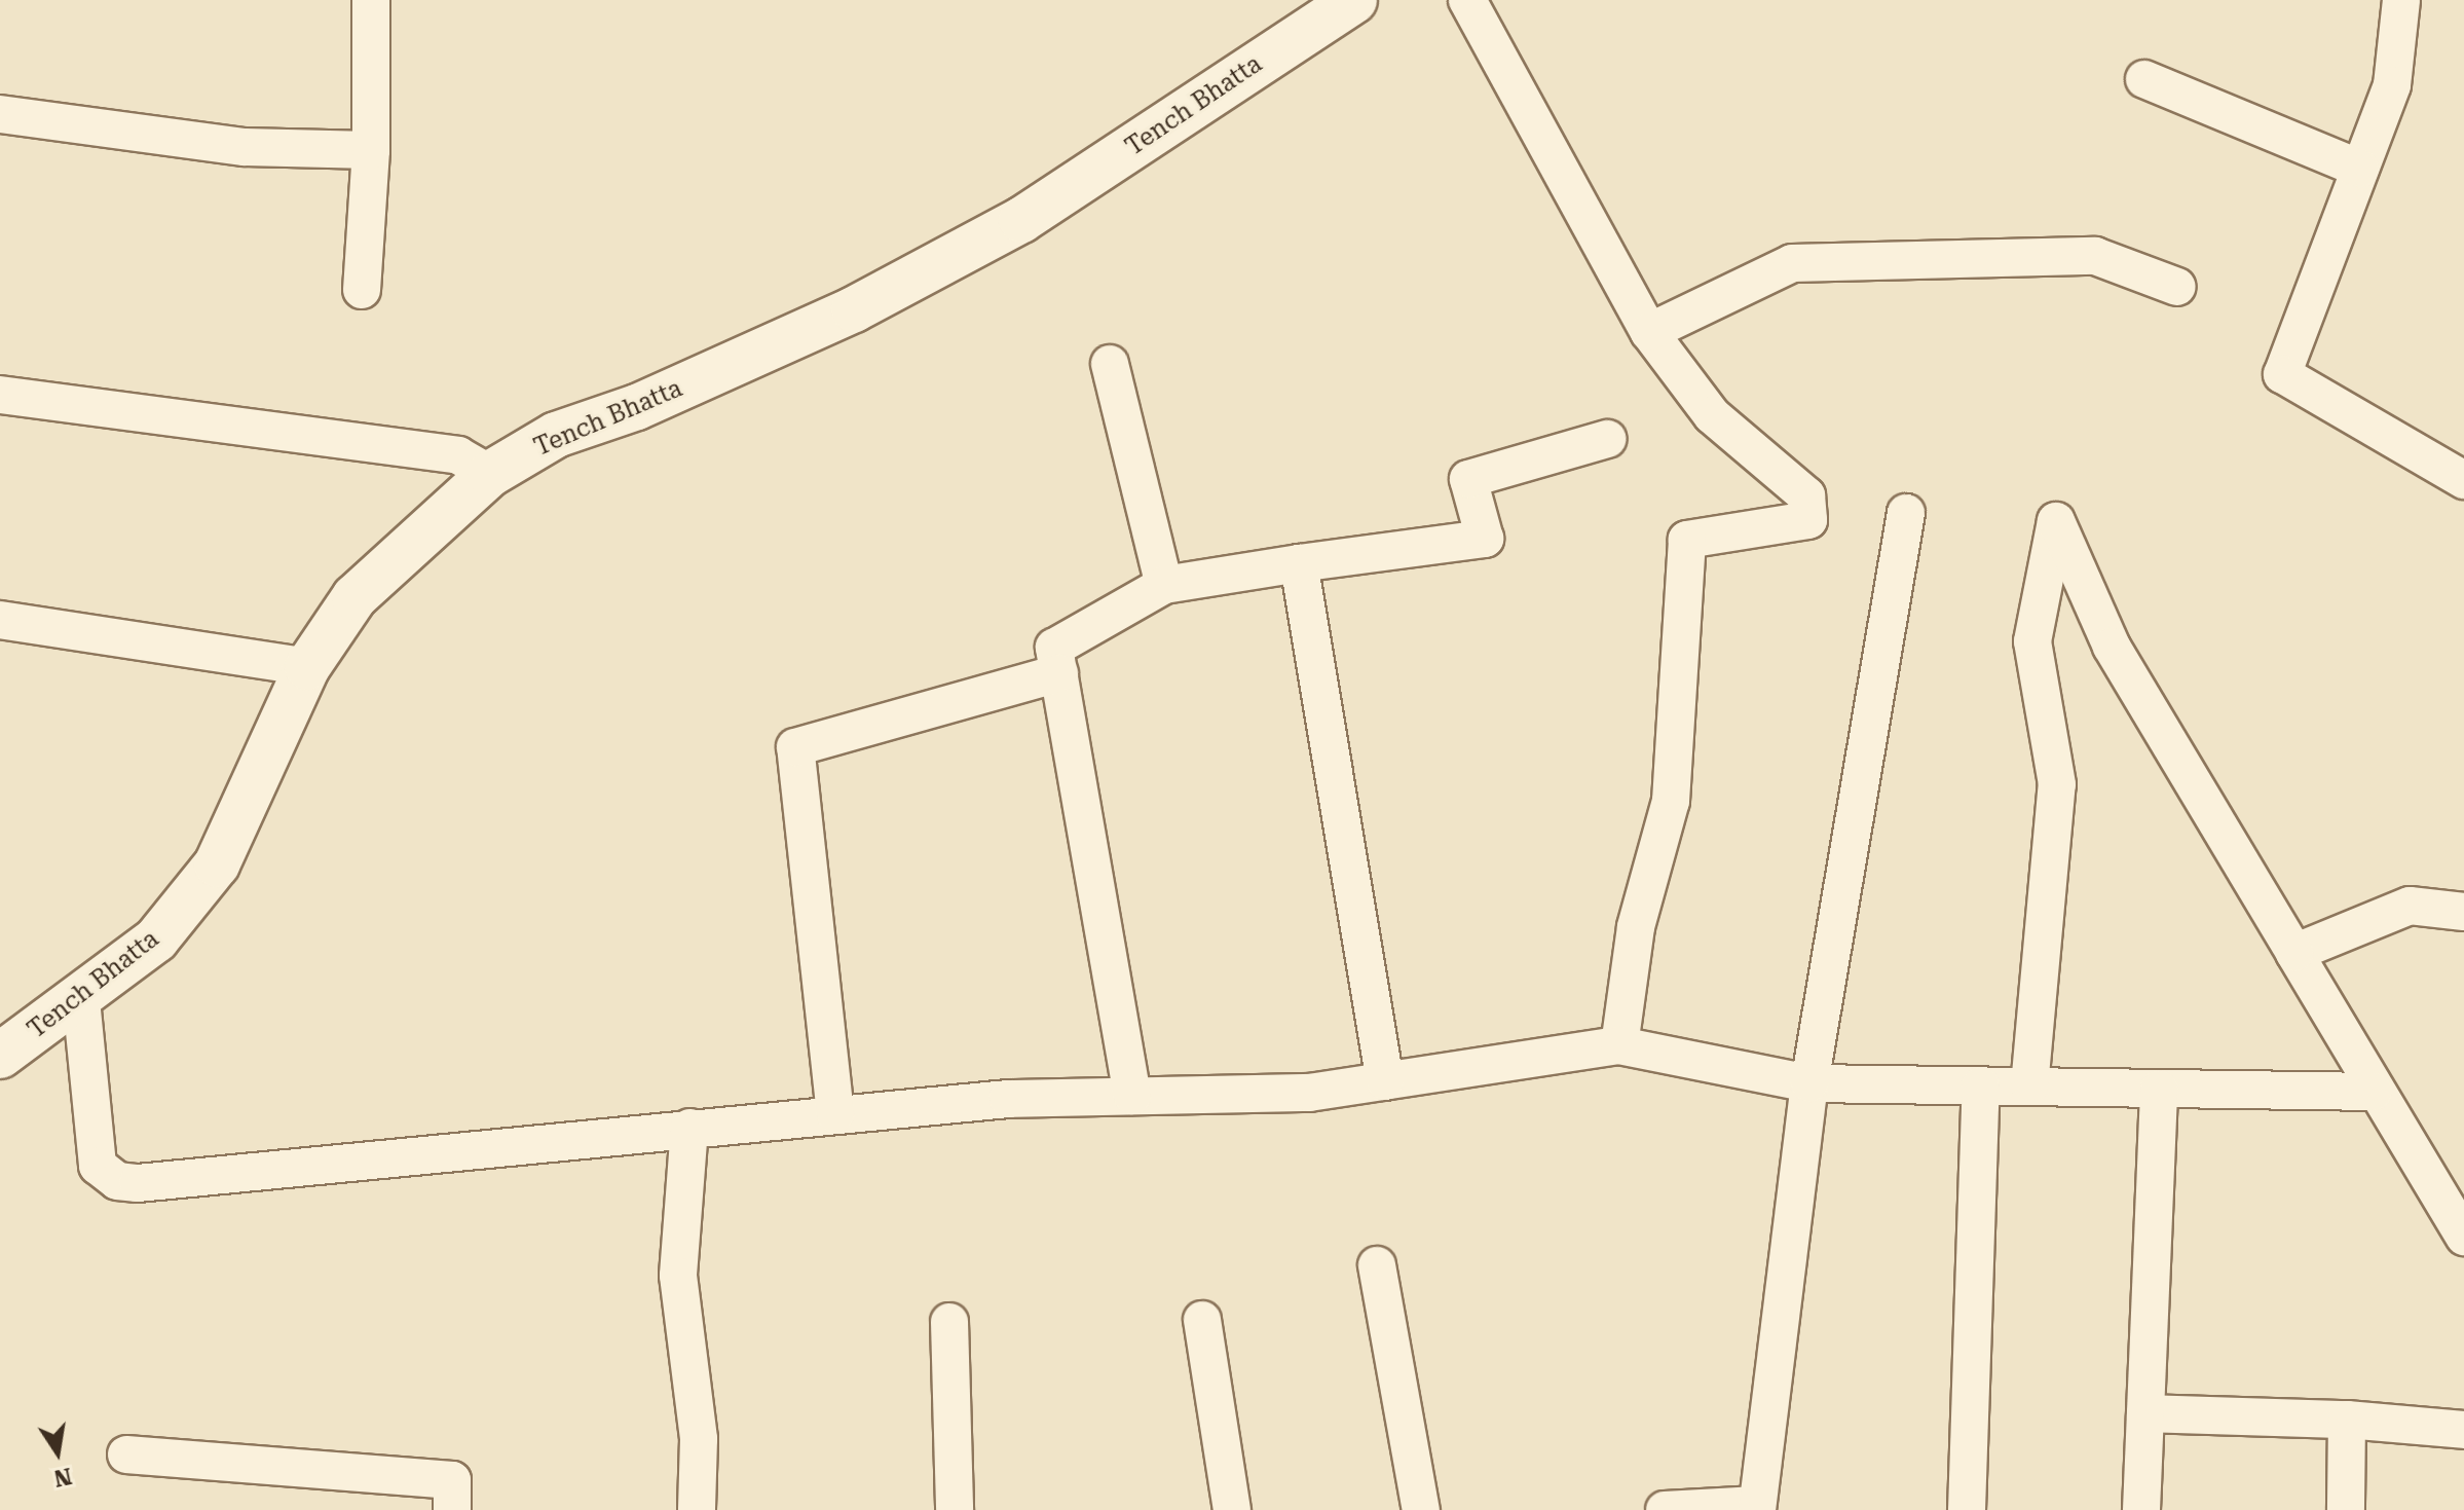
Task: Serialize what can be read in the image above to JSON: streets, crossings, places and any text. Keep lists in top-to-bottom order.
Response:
{
  "streets": {
    "main road": ["Tench Bhatta"]
  },
  "north": "bottom"
}
